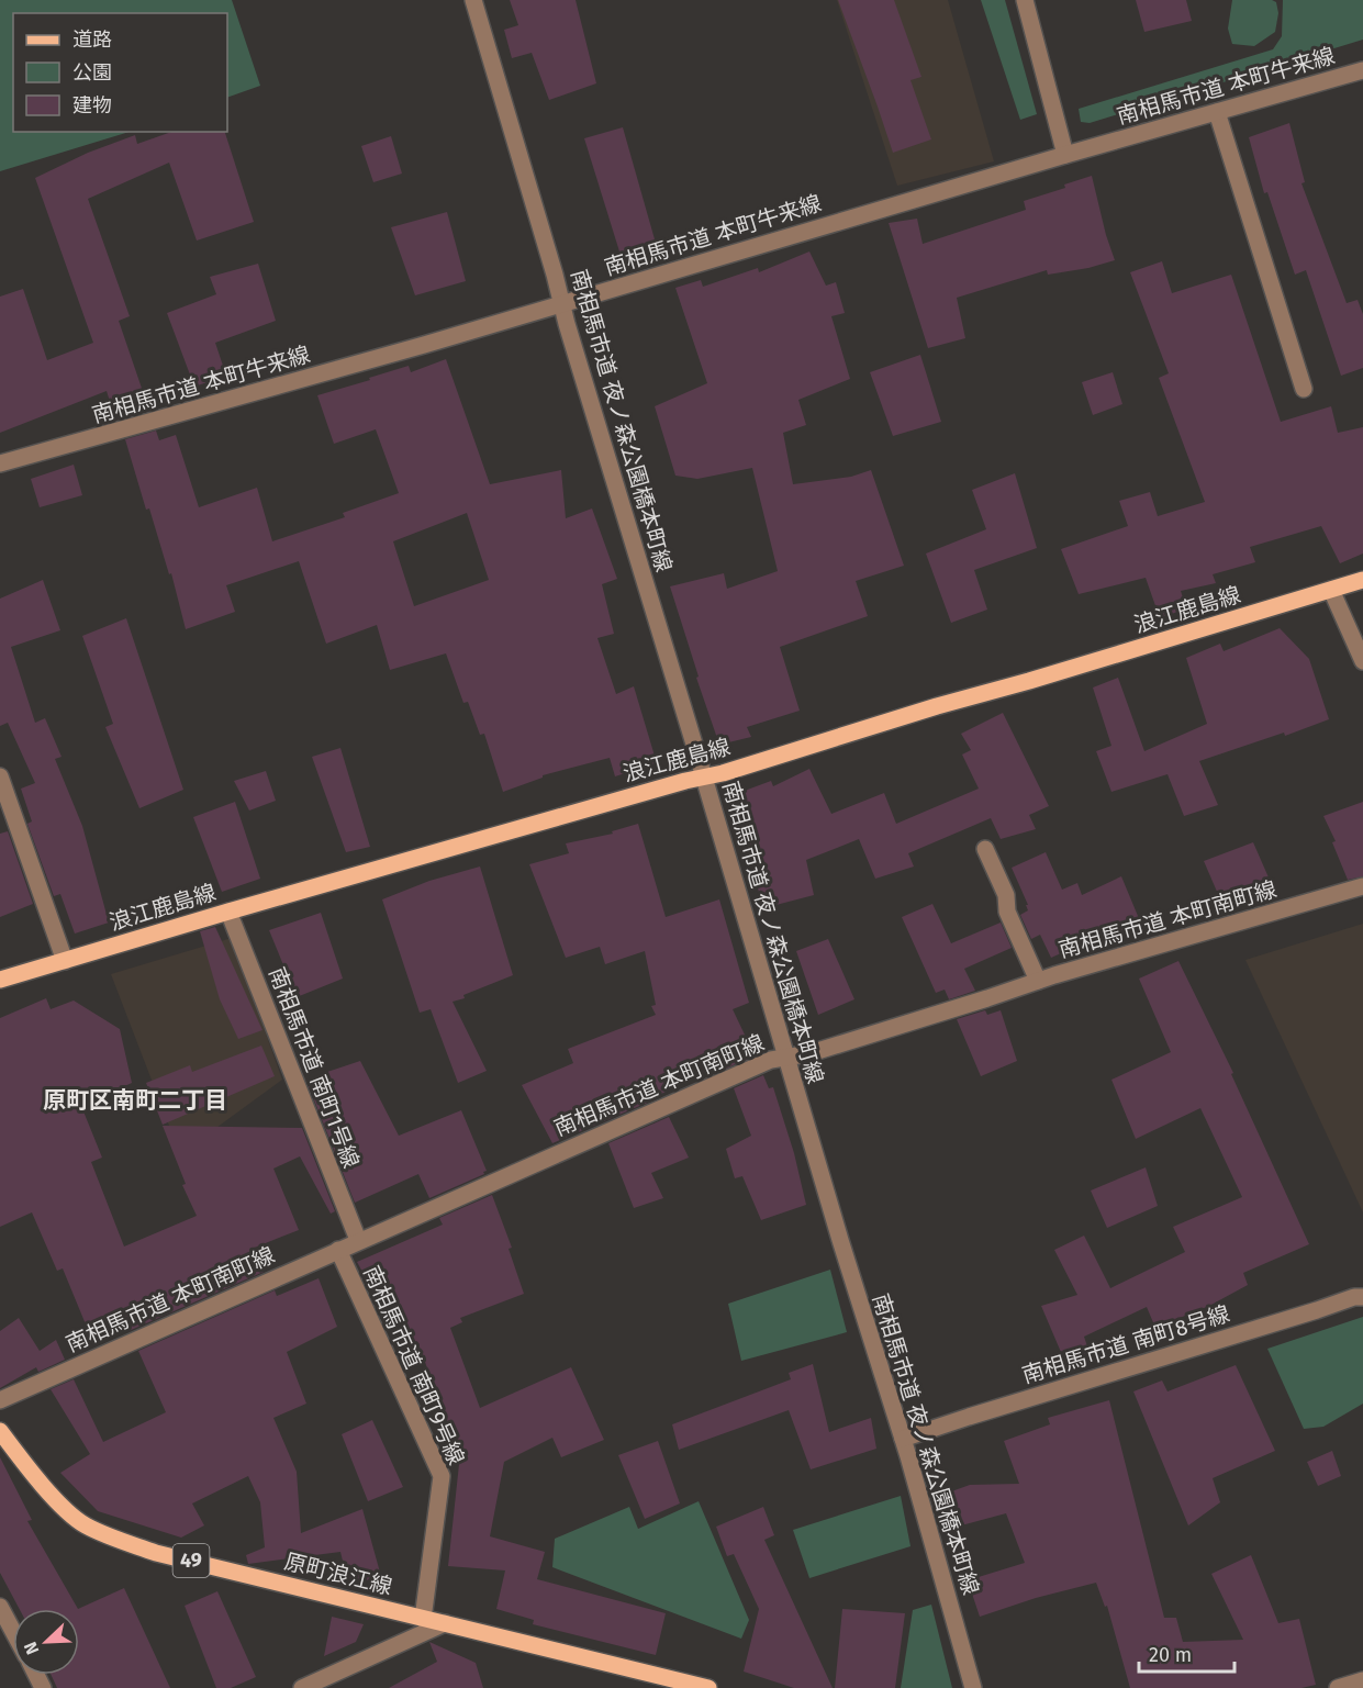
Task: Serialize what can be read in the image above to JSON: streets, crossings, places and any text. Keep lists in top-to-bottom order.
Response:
{
  "streets": {
    "main road": ["浪江鹿島線", "49", "原町浪江線"],
    "street": [
      "南相馬市道 本町牛来線",
      "南相馬市道 夜ノ森公園橋本町線",
      "南相馬市道 本町南町線",
      "南相馬市道 南町1号線",
      "南相馬市道 南町8号線",
      "南相馬市道 南町9号線"
    ]
  },
  "crossings": [
    ["南相馬市道 本町牛来線", "南相馬市道 夜ノ森公園橋本町線"],
    ["南相馬市道 夜ノ森公園橋本町線", "浪江鹿島線"],
    ["南相馬市道 夜ノ森公園橋本町線", "南相馬市道 本町南町線"],
    ["南相馬市道 夜ノ森公園橋本町線", "南相馬市道 南町8号線"],
    ["浪江鹿島線", "南相馬市道 南町1号線"],
    ["南相馬市道 本町南町線", "南相馬市道 南町1号線"],
    ["南相馬市道 本町南町線", "南相馬市道 南町9号線"],
    ["南相馬市道 南町9号線", "原町浪江線"]
  ],
  "districts": ["原町区南町二丁目"],
  "legend": ["道路", "公園", "建物"],
  "scale_bar": "20 m",
  "north": "bottom left"
}
